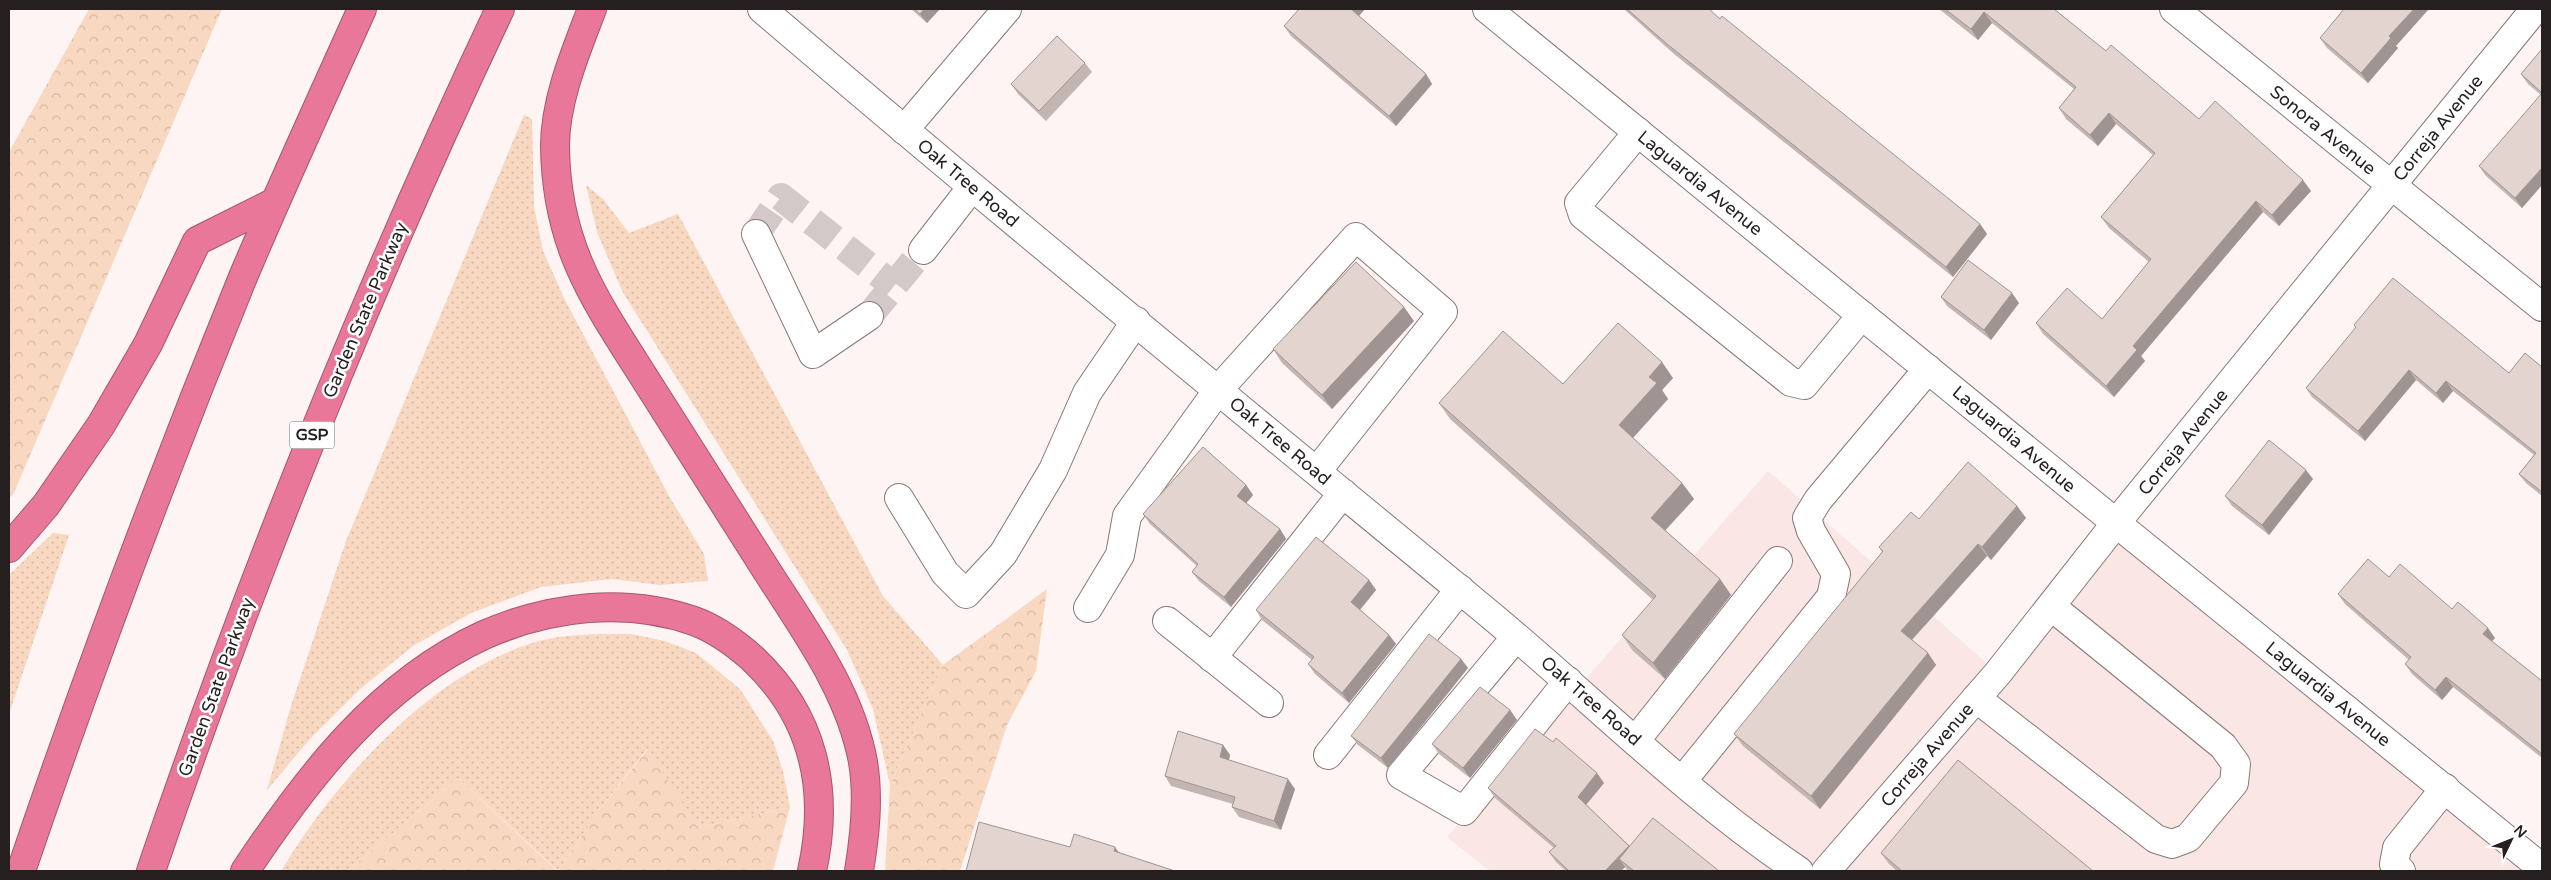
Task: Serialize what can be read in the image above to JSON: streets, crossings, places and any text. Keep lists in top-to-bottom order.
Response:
{
  "streets": {
    "highway": ["Garden State Parkway", "GSP"],
    "street": [
      "Correja Avenue",
      "Sonora Avenue",
      "Oak Tree Road",
      "Laguardia Avenue"
    ]
  },
  "crossings": [
    ["Correja Avenue", "Sonora Avenue"],
    ["Correja Avenue", "Laguardia Avenue"]
  ],
  "north": "top right"
}
